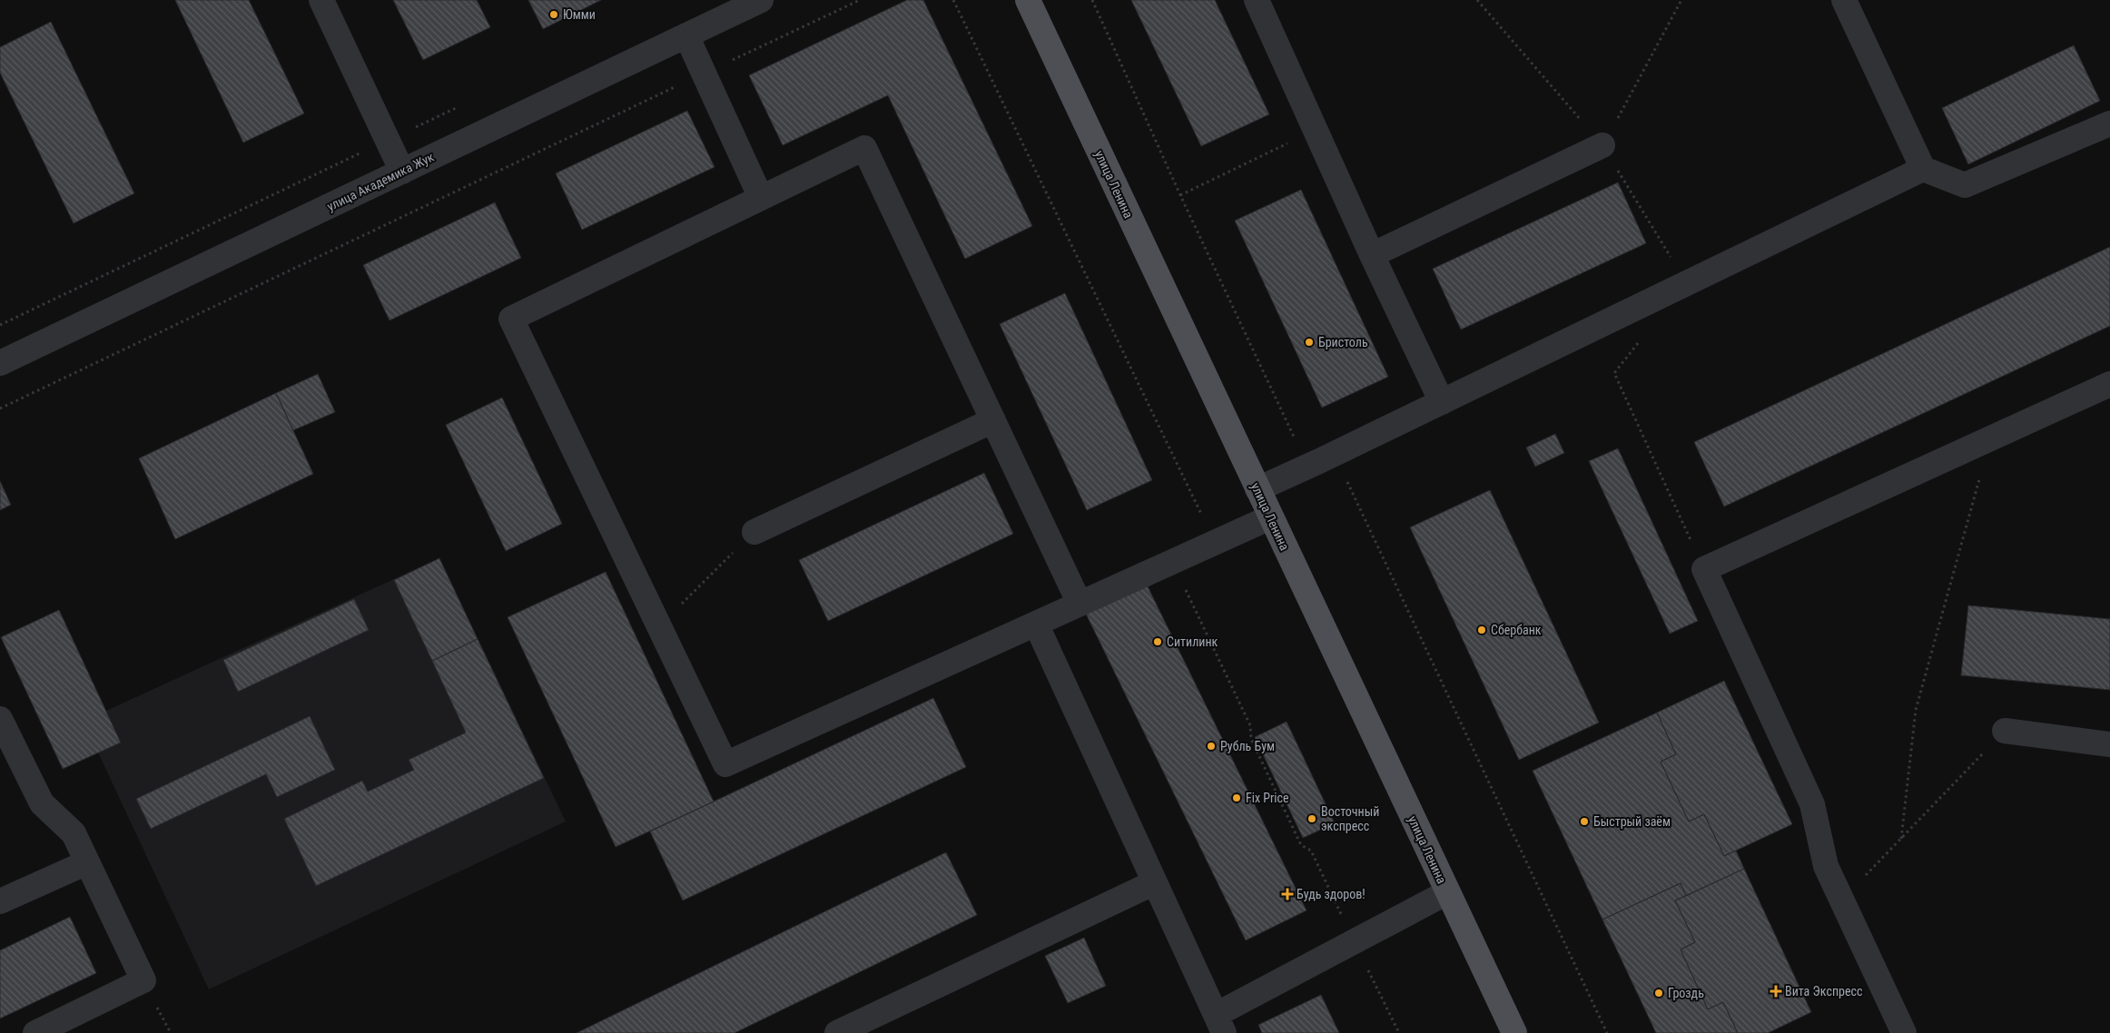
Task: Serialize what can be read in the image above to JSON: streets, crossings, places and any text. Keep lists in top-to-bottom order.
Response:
{
  "streets": {
    "main road": ["улица Ленина"],
    "street": ["улица Академика Жук"]
  },
  "places": {
    "other": [
      "Юмми",
      "Бристоль",
      "Сбербанк",
      "Ситилинк",
      "Рубль Бум",
      "Fix Price",
      "Восточный экспресс",
      "Быстрый заём",
      "Гроздь"
    ],
    "health": ["Будь здоров!", "Вита Экспресс"]
  }
}
